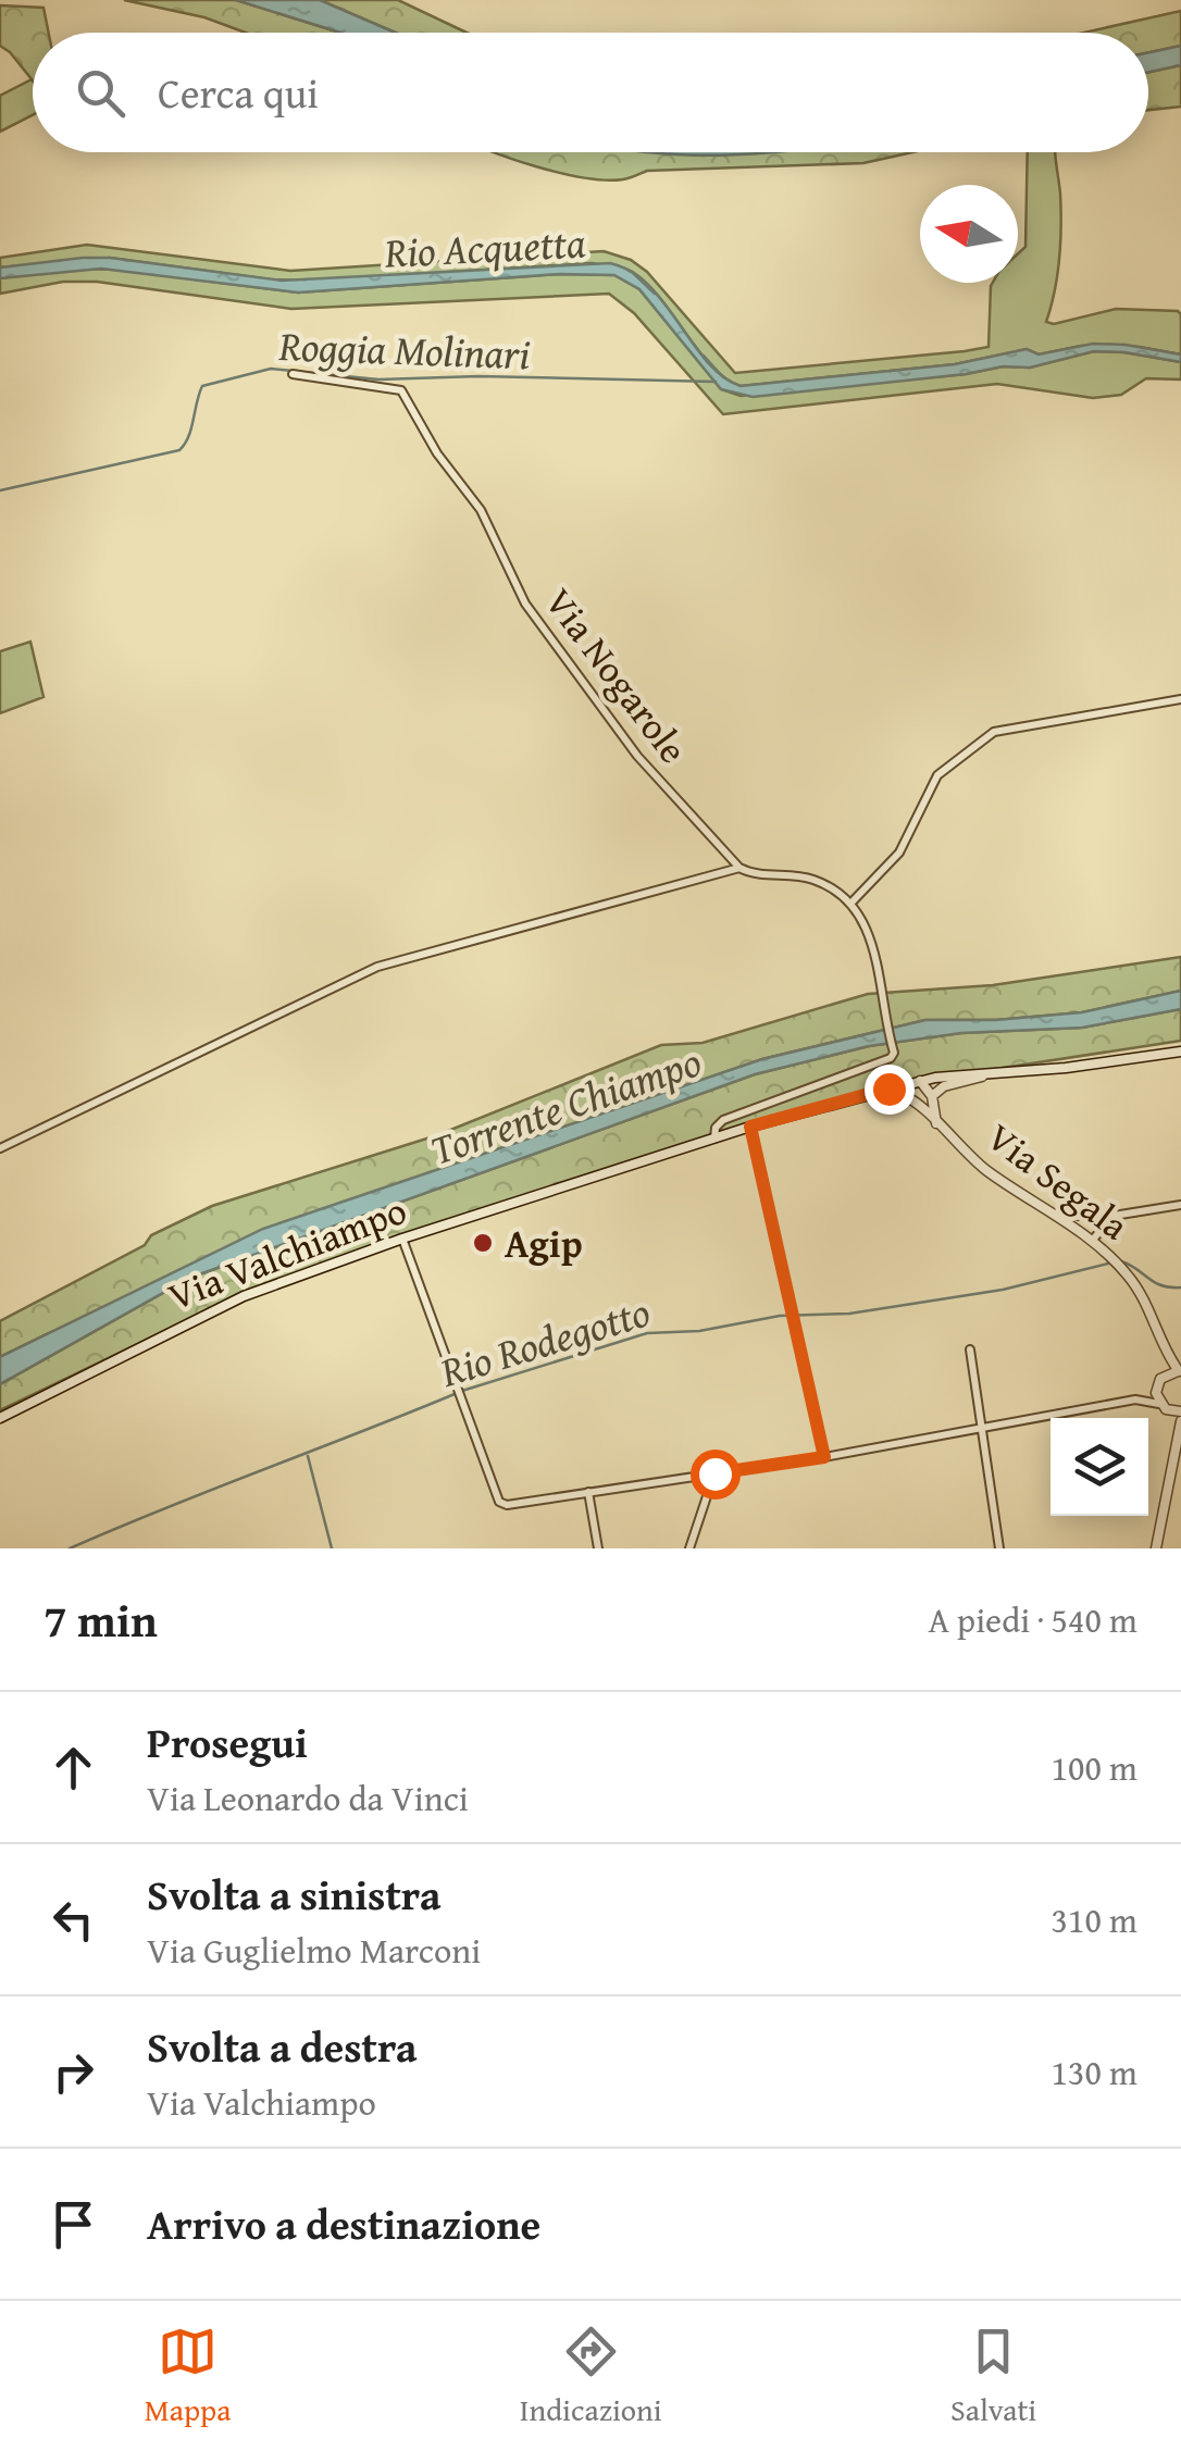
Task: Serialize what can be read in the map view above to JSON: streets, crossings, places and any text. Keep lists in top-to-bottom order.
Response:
{
  "streets": {
    "main road": ["Via Segala", "Via Valchiampo"],
    "street": ["Via Nogarole"]
  },
  "water": [
    "Rio Acquetta",
    "Roggia Molinari",
    "Torrente Chiampo",
    "Rio Rodegotto"
  ],
  "places": ["Agip"],
  "north": "left",
  "page": {
    "search": "Cerca qui",
    "heading": ["7 min", "A piedi · 540 m"],
    "list": [
      ["Prosegui", "Via Leonardo da Vinci", "100 m"],
      ["Svolta a sinistra", "Via Guglielmo Marconi", "310 m"],
      ["Svolta a destra", "Via Valchiampo", "130 m"],
      "Arrivo a destinazione"
    ],
    "nav": ["Mappa", "Indicazioni", "Salvati"]
  }
}
